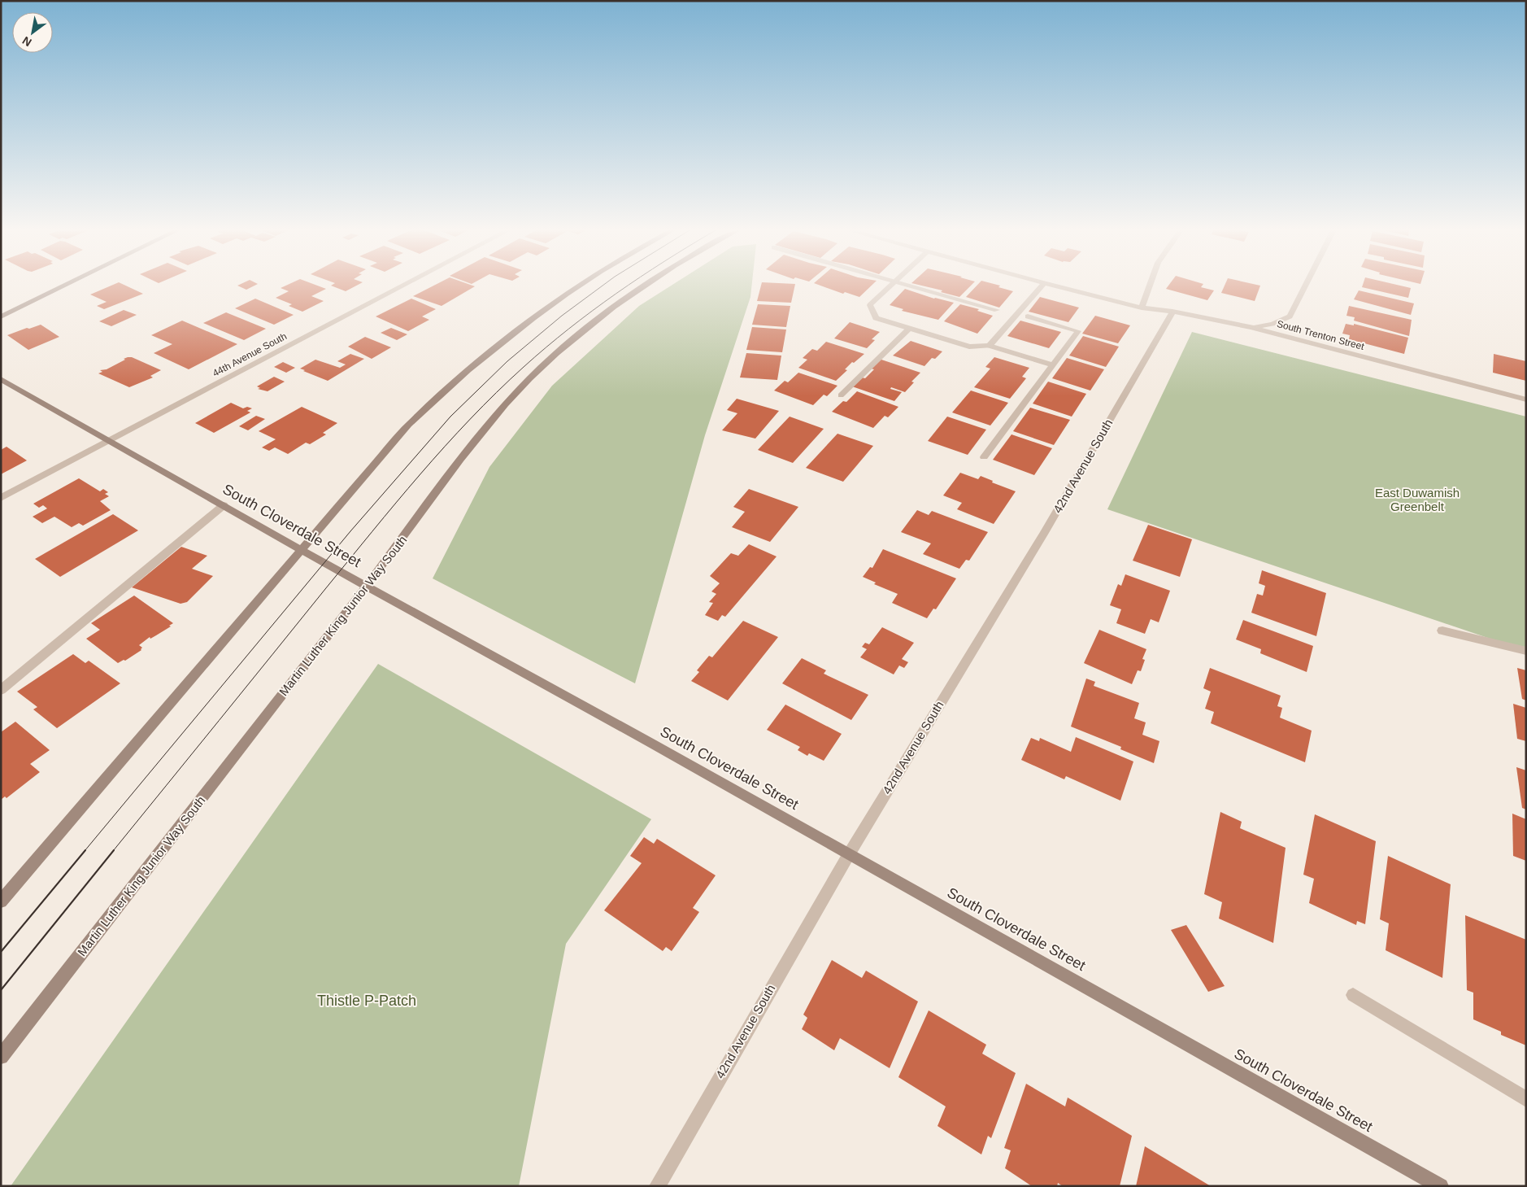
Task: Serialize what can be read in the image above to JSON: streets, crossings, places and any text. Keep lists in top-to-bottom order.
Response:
{
  "streets": {
    "main road": ["South Cloverdale Street", "Martin Luther King Junior Way South"],
    "street": ["South Trenton Street", "44th Avenue South", "42nd Avenue South"]
  },
  "crossings": [
    ["South Trenton Street", "42nd Avenue South"],
    ["44th Avenue South", "South Cloverdale Street"],
    ["42nd Avenue South", "South Cloverdale Street"],
    ["South Cloverdale Street", "Martin Luther King Junior Way South"]
  ],
  "parks": ["East Duwamish Greenbelt", "Thistle P-Patch"],
  "north": "bottom left"
}
